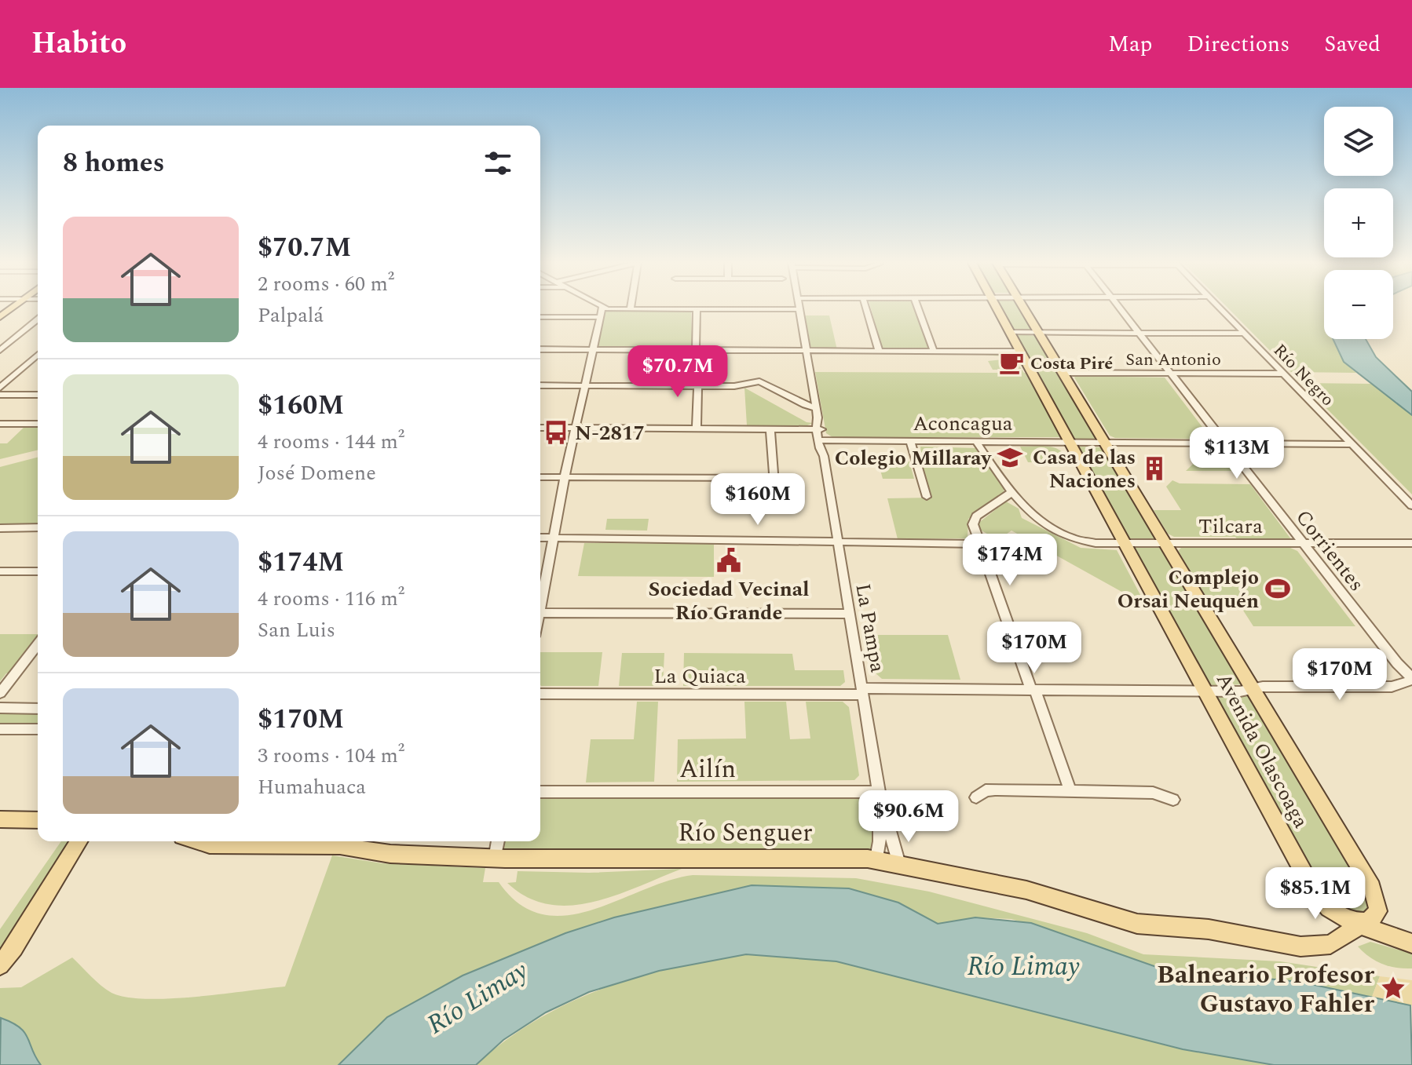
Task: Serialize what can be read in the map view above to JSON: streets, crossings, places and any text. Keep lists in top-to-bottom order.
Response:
{
  "streets": {
    "main road": ["Avenida Olascoaga", "Río Senguer"],
    "street": [
      "San Antonio",
      "Río Negro",
      "Aconcagua",
      "Tilcara",
      "Corrientes",
      "La Pampa",
      "La Quiaca",
      "Ailín"
    ]
  },
  "crossings": [
    ["San Antonio", "Río Negro"],
    ["San Antonio", "Corrientes"],
    ["San Antonio", "Avenida Olascoaga"],
    ["Río Negro", "Aconcagua"],
    ["Aconcagua", "Tilcara"],
    ["Aconcagua", "Corrientes"],
    ["Aconcagua", "La Pampa"],
    ["Aconcagua", "Avenida Olascoaga"],
    ["Tilcara", "Corrientes"],
    ["Tilcara", "Avenida Olascoaga"],
    ["Corrientes", "La Quiaca"],
    ["La Pampa", "La Quiaca"],
    ["La Pampa", "Ailín"],
    ["La Pampa", "Río Senguer"],
    ["La Quiaca", "Avenida Olascoaga"],
    ["Avenida Olascoaga", "Río Senguer"]
  ],
  "water": ["Río Limay"],
  "places": {
    "cafe": ["Costa Piré"],
    "bus stop": ["N-2817"],
    "school or university": ["Colegio Millaray"],
    "building": ["Casa de las Naciones"],
    "public building": ["Sociedad Vecinal Río Grande"],
    "sports": ["Complejo Orsai Neuquén"],
    "place": ["Balneario Profesor Gustavo Fahler"]
  },
  "page": {
    "header": "Habito",
    "nav": ["Map", "Directions", "Saved"],
    "map_buttons": ["+", "−"],
    "heading": "8 homes",
    "list": [
      {
        "name": "$70.7M",
        "note": "2 rooms · 60 m² · Palpalá"
      },
      {
        "name": "$160M",
        "note": "4 rooms · 144 m² · José Domene"
      },
      {
        "name": "$174M",
        "note": "4 rooms · 116 m² · San Luis"
      },
      {
        "name": "$170M",
        "note": "3 rooms · 104 m² · Humahuaca"
      }
    ],
    "price": [
      "$70.7M",
      "$113M",
      "$160M",
      "$174M",
      "$170M",
      "$170M",
      "$90.6M",
      "$85.1M"
    ]
  }
}
